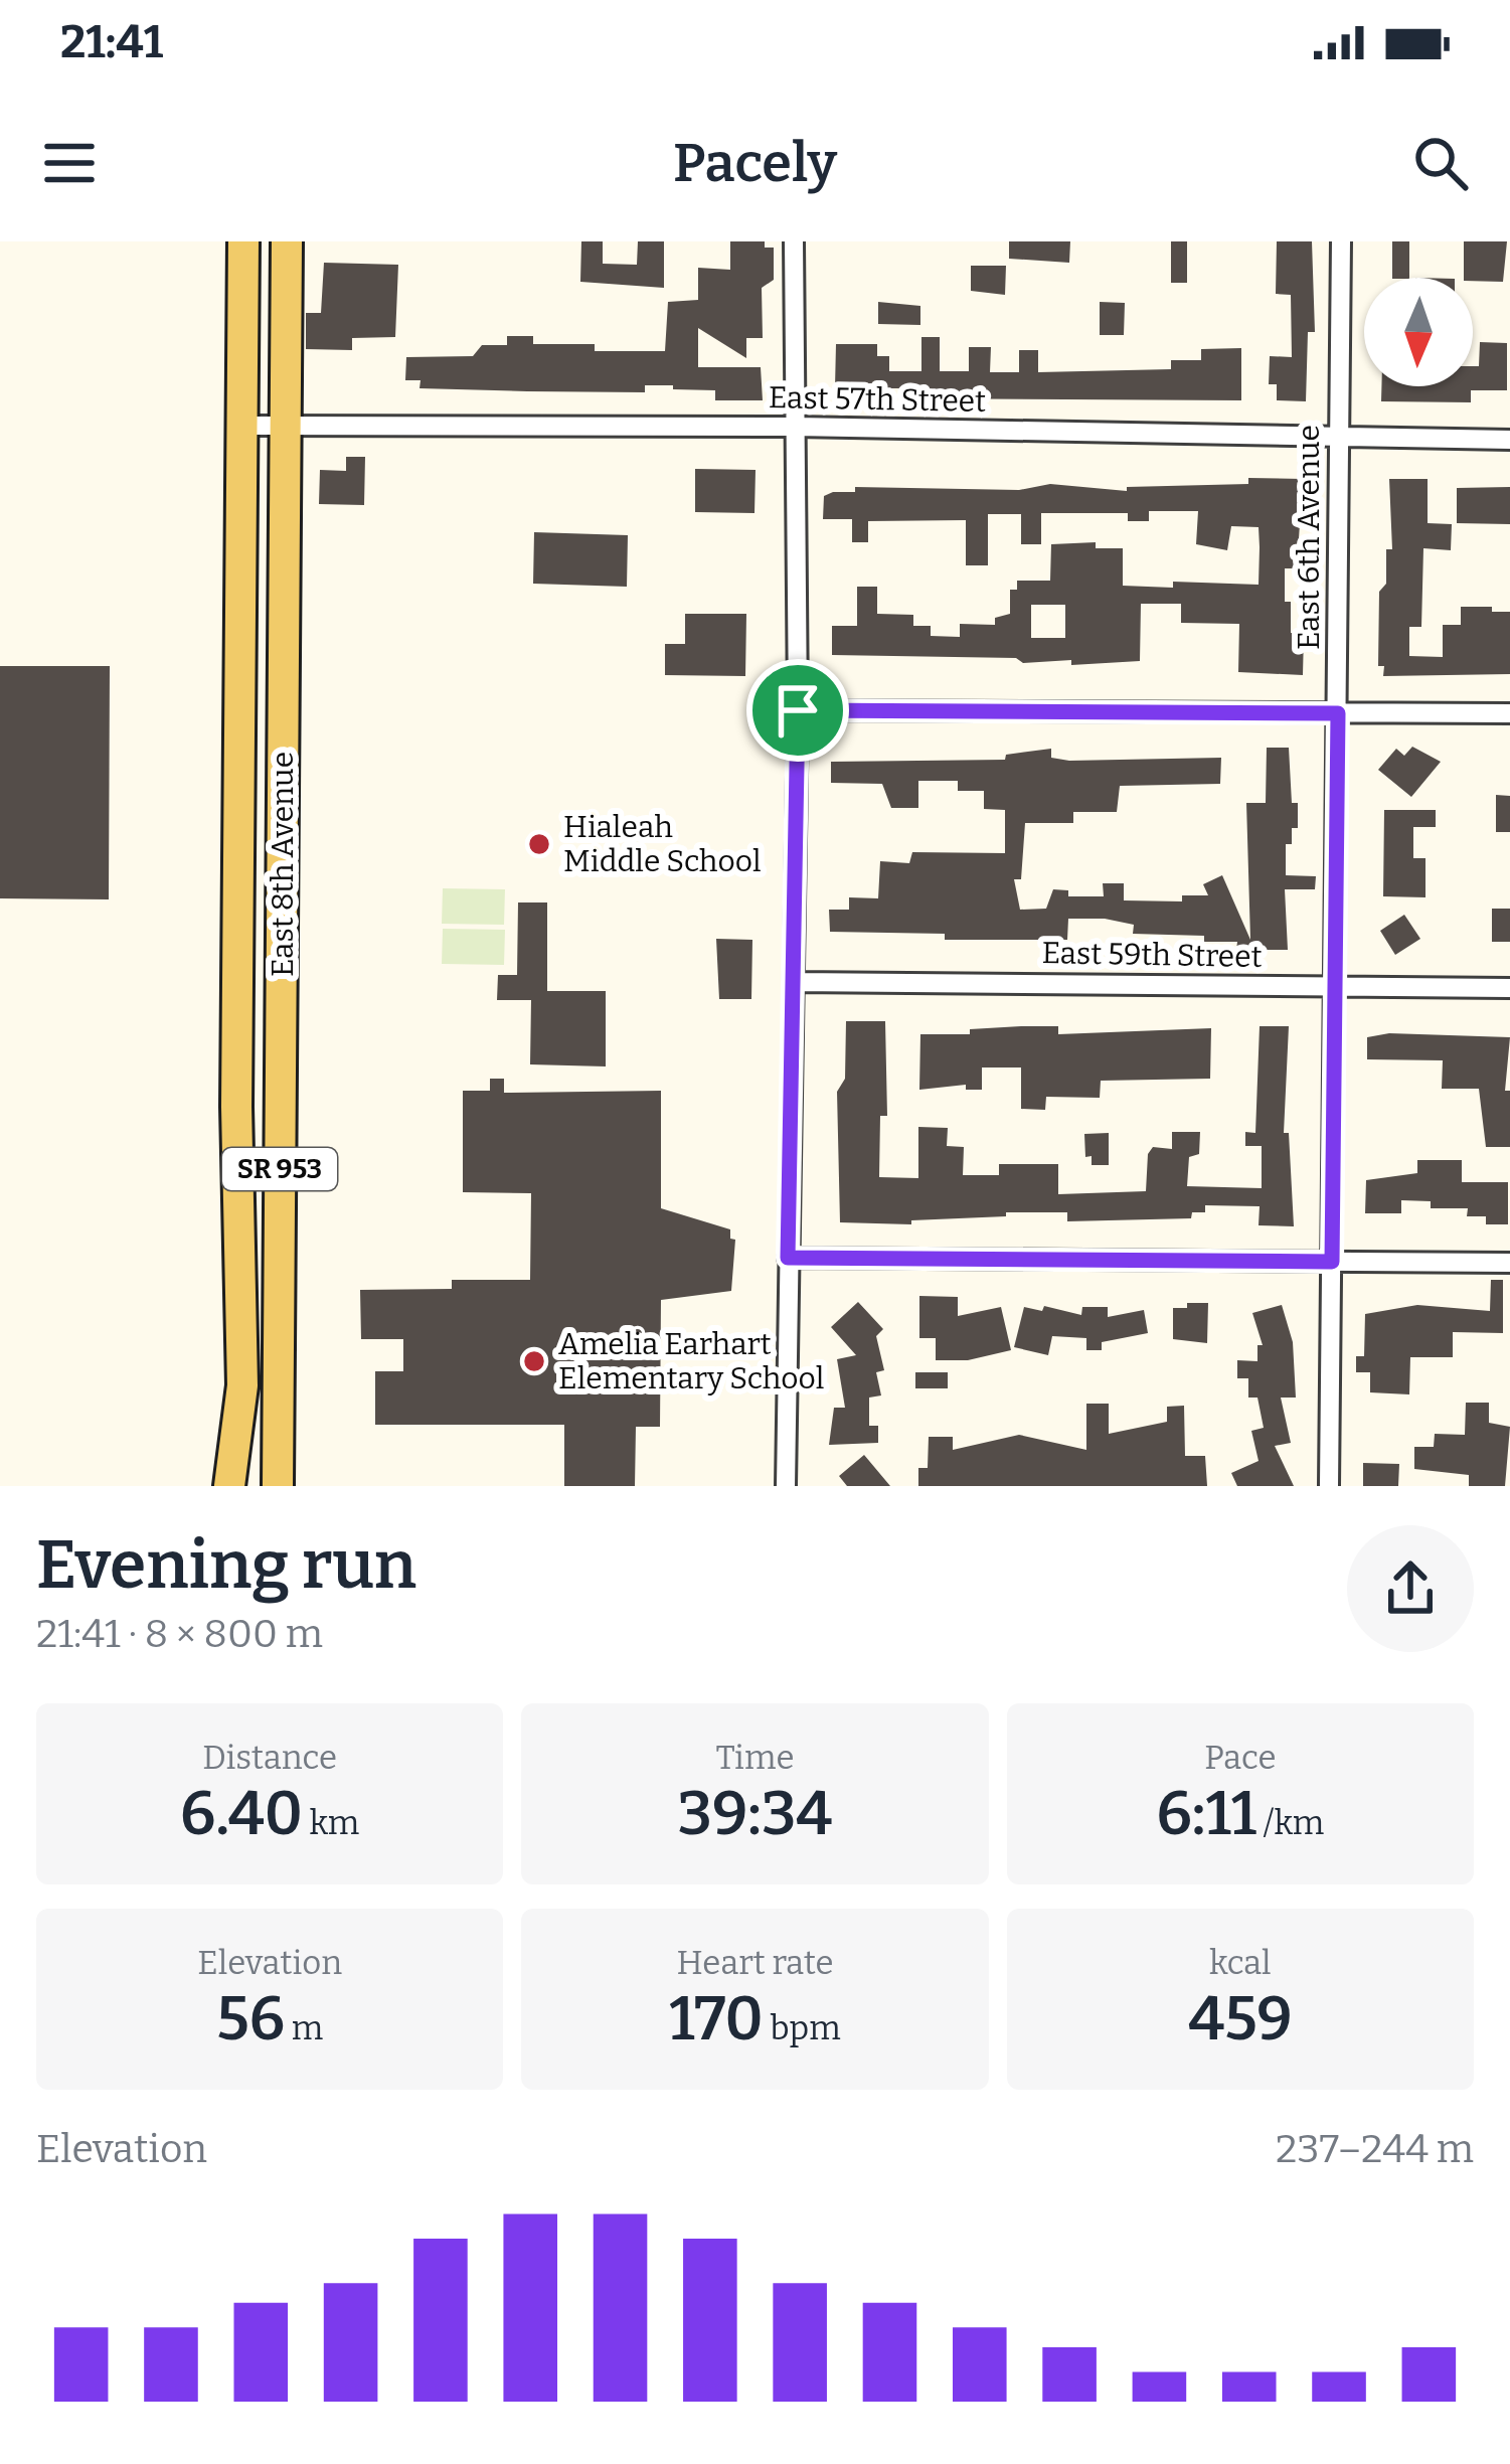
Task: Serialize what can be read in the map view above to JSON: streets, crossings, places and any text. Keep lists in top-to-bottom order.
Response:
{
  "streets": {
    "main road": ["East 8th Avenue", "SR 953"],
    "street": ["East 57th Street", "East 6th Avenue", "East 59th Street"]
  },
  "crossings": [
    ["East 57th Street", "East 6th Avenue"],
    ["East 57th Street", "East 8th Avenue"],
    ["East 6th Avenue", "East 59th Street"]
  ],
  "places": ["Hialeah Middle School", "Amelia Earhart Elementary School"],
  "north": "bottom",
  "page": {
    "status": "21:41",
    "header": "Pacely",
    "heading": ["Evening run", "21:41 · 8 × 800 m"],
    "stats": [
      ["Distance", "6.40 km"],
      ["Time", "39:34"],
      ["Pace", "6:11 /km"],
      ["Elevation", "56 m"],
      ["Heart rate", "170 bpm"],
      ["kcal", "459"]
    ],
    "chart": ["Elevation", "237–244 m"]
  }
}
